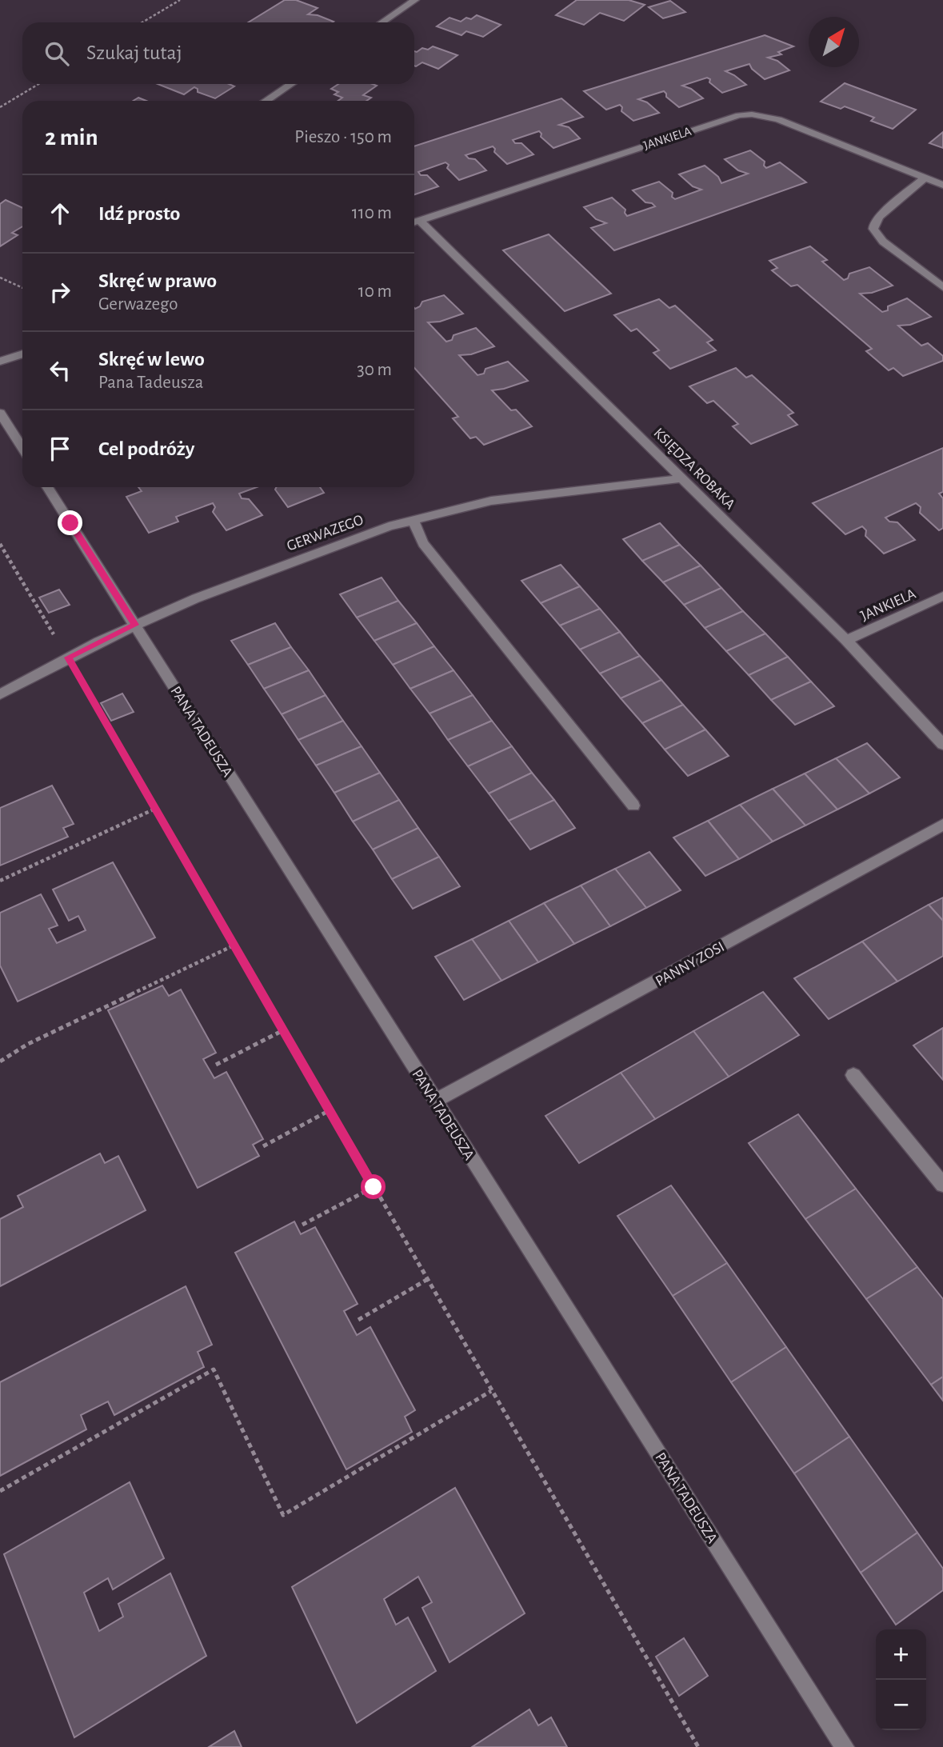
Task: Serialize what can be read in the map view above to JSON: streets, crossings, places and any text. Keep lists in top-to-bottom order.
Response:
{
  "streets": {
    "street": [
      "JANKIELA",
      "KSIĘDZA ROBAKA",
      "GERWAZEGO",
      "PANA TADEUSZA",
      "PANNY ZOSI"
    ]
  },
  "crossings": [
    ["JANKIELA", "KSIĘDZA ROBAKA"],
    ["KSIĘDZA ROBAKA", "GERWAZEGO"],
    ["GERWAZEGO", "PANA TADEUSZA"],
    ["PANA TADEUSZA", "PANNY ZOSI"]
  ],
  "north": "top right",
  "page": {
    "search": "Szukaj tutaj",
    "heading": ["2 min", "Pieszo · 150 m"],
    "list": [
      ["Idź prosto", "110 m"],
      ["Skręć w prawo", "Gerwazego", "10 m"],
      ["Skręć w lewo", "Pana Tadeusza", "30 m"],
      "Cel podróży"
    ],
    "map_buttons": ["+", "−"]
  }
}
